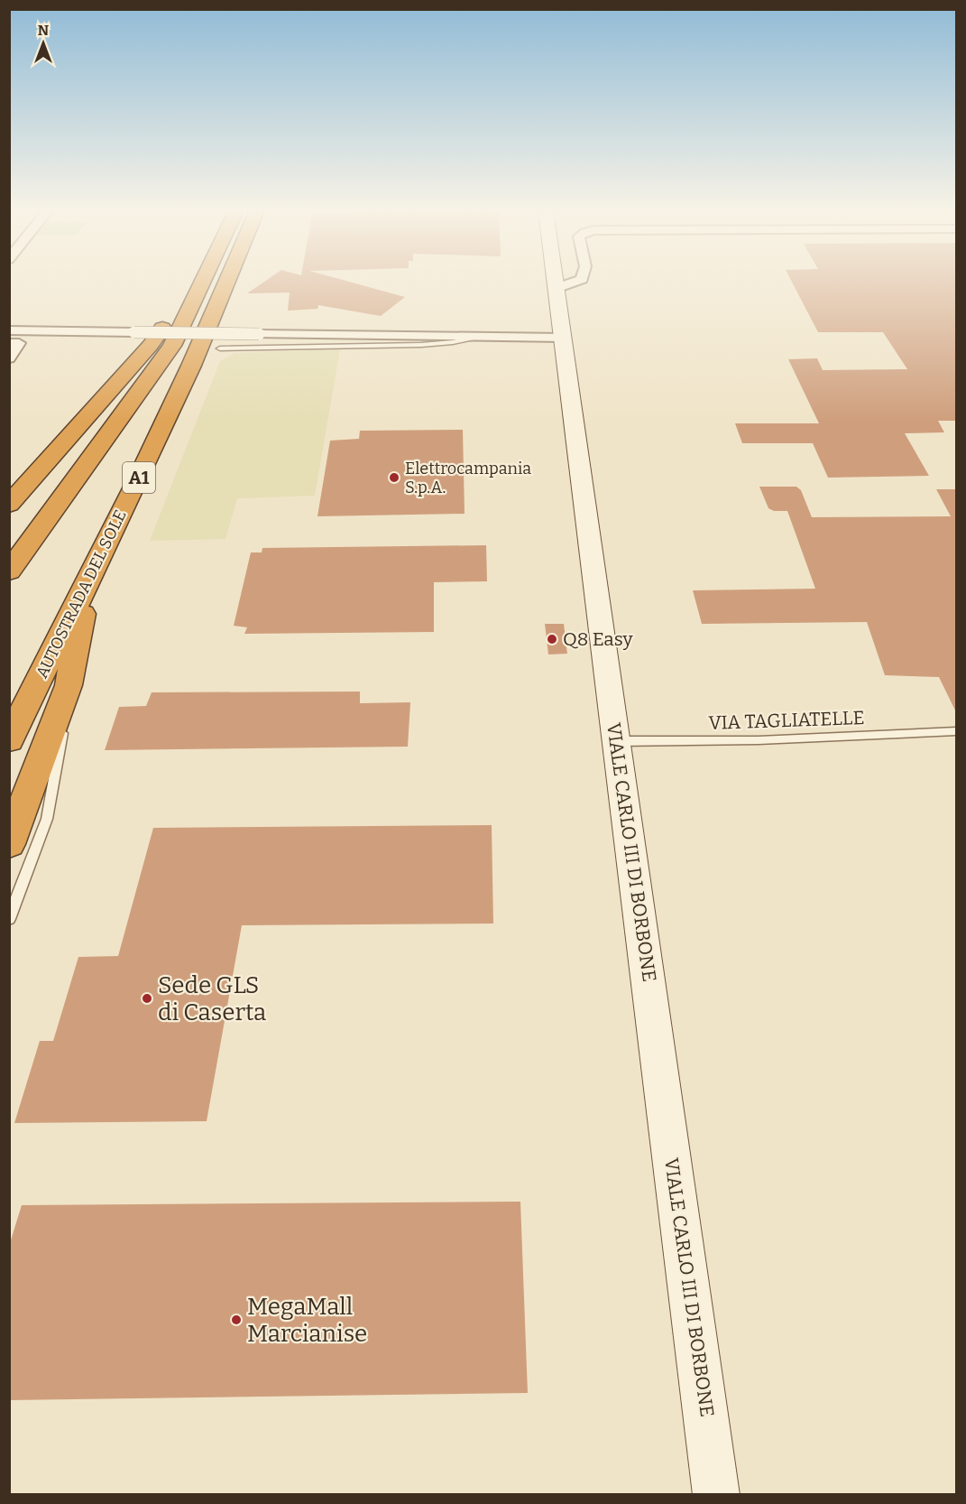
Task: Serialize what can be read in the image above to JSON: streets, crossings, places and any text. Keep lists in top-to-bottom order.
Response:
{
  "streets": {
    "highway": ["A1", "AUTOSTRADA DEL SOLE"],
    "main road": ["VIALE CARLO III DI BORBONE"],
    "lane": ["VIA TAGLIATELLE"]
  },
  "crossings": [
    ["VIA TAGLIATELLE", "VIALE CARLO III DI BORBONE"]
  ],
  "places": [
    "Elettrocampania S.p.A.",
    "Q8 Easy",
    "Sede GLS di Caserta",
    "MegaMall Marcianise"
  ],
  "north": "top"
}
